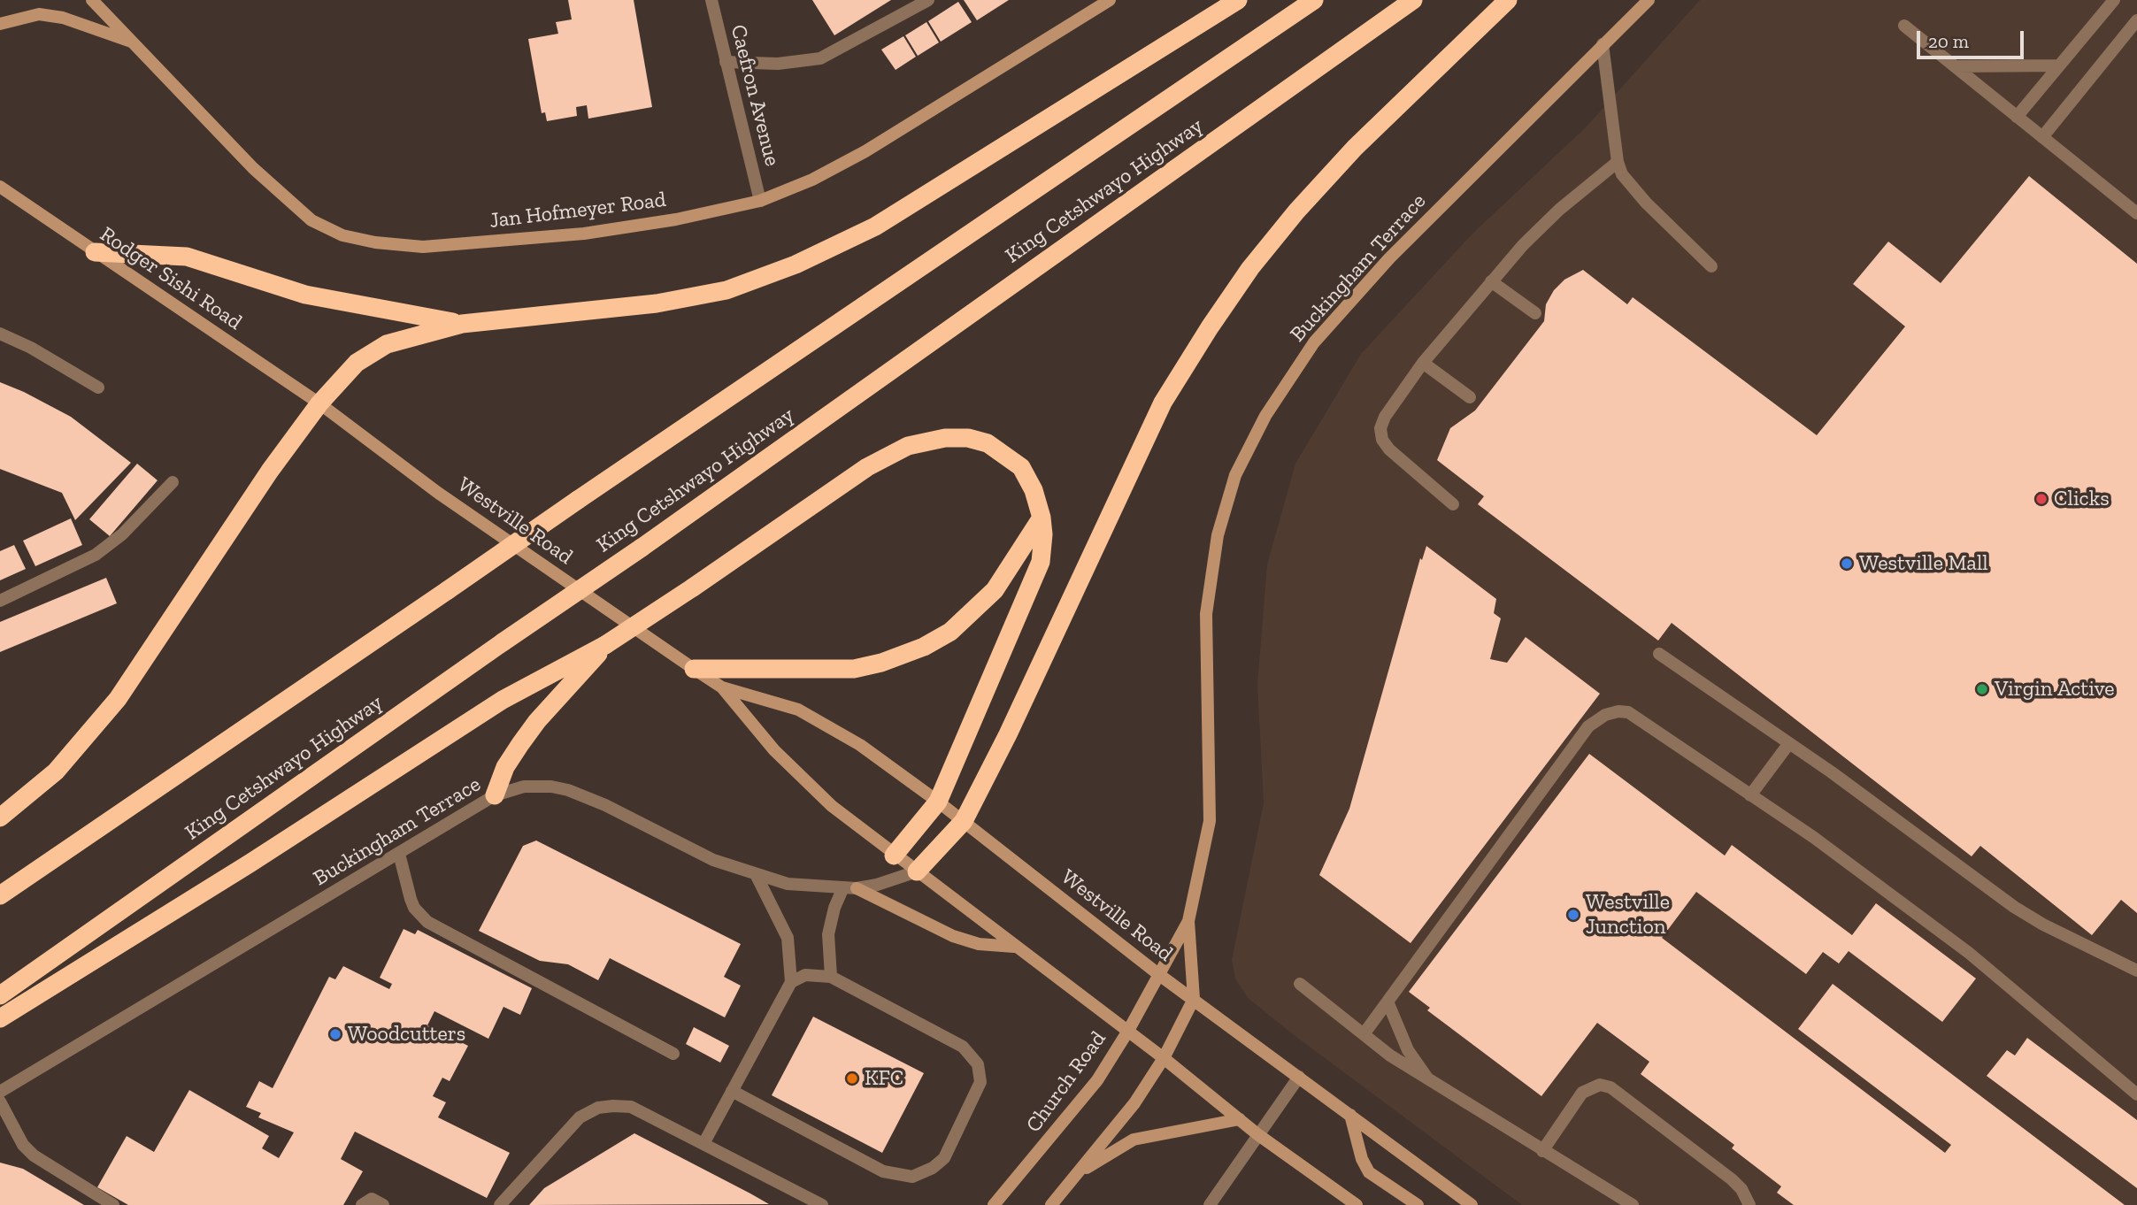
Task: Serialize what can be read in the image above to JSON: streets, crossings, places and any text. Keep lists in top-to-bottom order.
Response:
{
  "streets": {
    "highway": ["King Cetshwayo Highway"],
    "main road": [
      "Jan Hofmeyer Road",
      "Buckingham Terrace",
      "Rodger Sishi Road",
      "Westville Road",
      "Church Road"
    ],
    "street": ["Caefron Avenue"]
  },
  "crossings": [
    ["Caefron Avenue", "Jan Hofmeyer Road"],
    ["Buckingham Terrace", "Westville Road"],
    ["Buckingham Terrace", "Church Road"],
    ["Rodger Sishi Road", "Westville Road"],
    ["Westville Road", "Church Road"]
  ],
  "places": [
    "Clicks",
    "Westville Mall",
    "Virgin Active",
    "Westville Junction",
    "Woodcutters",
    "KFC"
  ],
  "scale_bar": "20 m"
}
